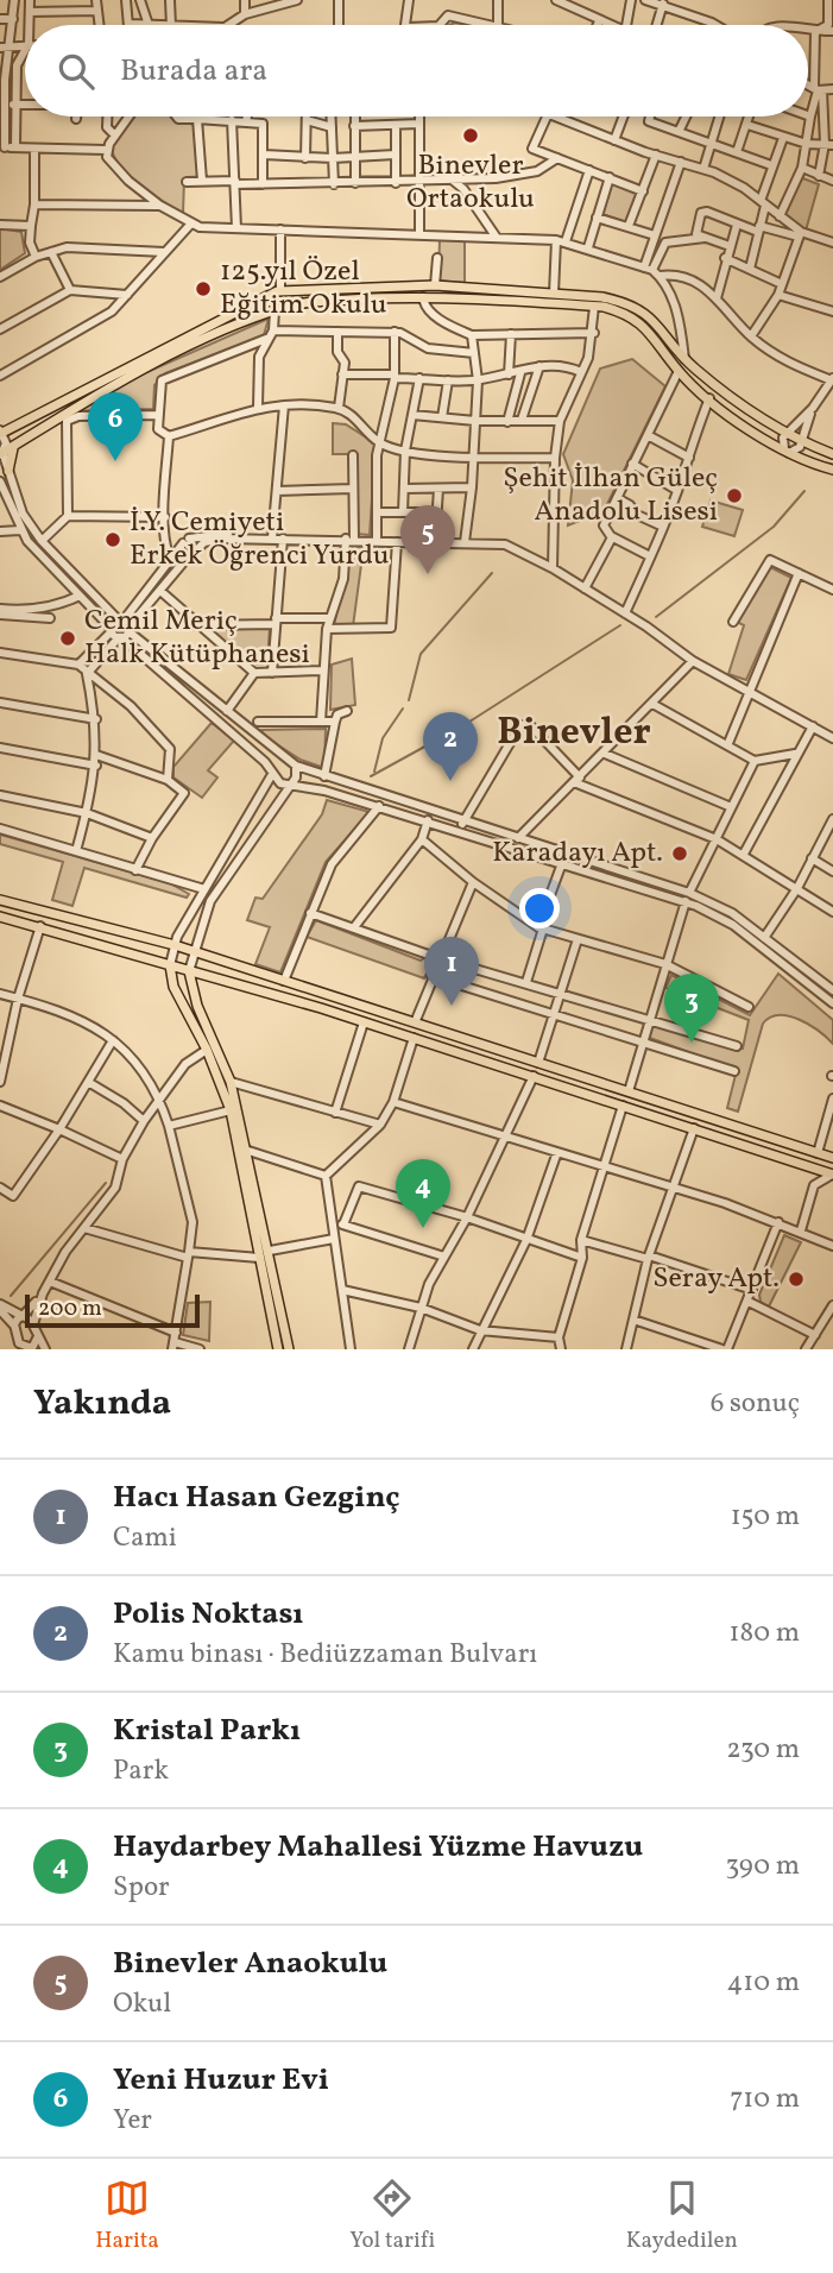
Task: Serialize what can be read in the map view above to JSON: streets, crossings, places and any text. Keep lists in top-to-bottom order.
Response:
{
  "districts": ["Binevler"],
  "places": [
    "Binevler Ortaokulu",
    "125.yıl Özel Eğitim Okulu",
    "Şehit İlhan Güleç Anadolu Lisesi",
    "İ.Y. Cemiyeti Erkek Öğrenci Yurdu",
    "Cemil Meriç Halk Kütüphanesi",
    "Karadayı Apt.",
    "Seray Apt."
  ],
  "scale_bar": "200 m",
  "page": {
    "search": "Burada ara",
    "pins": [
      "6",
      "5",
      "2",
      "1",
      "3",
      "4"
    ],
    "scale": "200 m",
    "heading": ["Yakında", "6 sonuç"],
    "list": [
      {
        "mark": "1",
        "name": "Hacı Hasan Gezginç",
        "note": "Cami",
        "value": "150 m"
      },
      {
        "mark": "2",
        "name": "Polis Noktası",
        "note": "Kamu binası · Bediüzzaman Bulvarı",
        "value": "180 m"
      },
      {
        "mark": "3",
        "name": "Kristal Parkı",
        "note": "Park",
        "value": "230 m"
      },
      {
        "mark": "4",
        "name": "Haydarbey Mahallesi Yüzme Havuzu",
        "note": "Spor",
        "value": "390 m"
      },
      {
        "mark": "5",
        "name": "Binevler Anaokulu",
        "note": "Okul",
        "value": "410 m"
      },
      {
        "mark": "6",
        "name": "Yeni Huzur Evi",
        "note": "Yer",
        "value": "710 m"
      }
    ],
    "nav": ["Harita", "Yol tarifi", "Kaydedilen"]
  }
}
